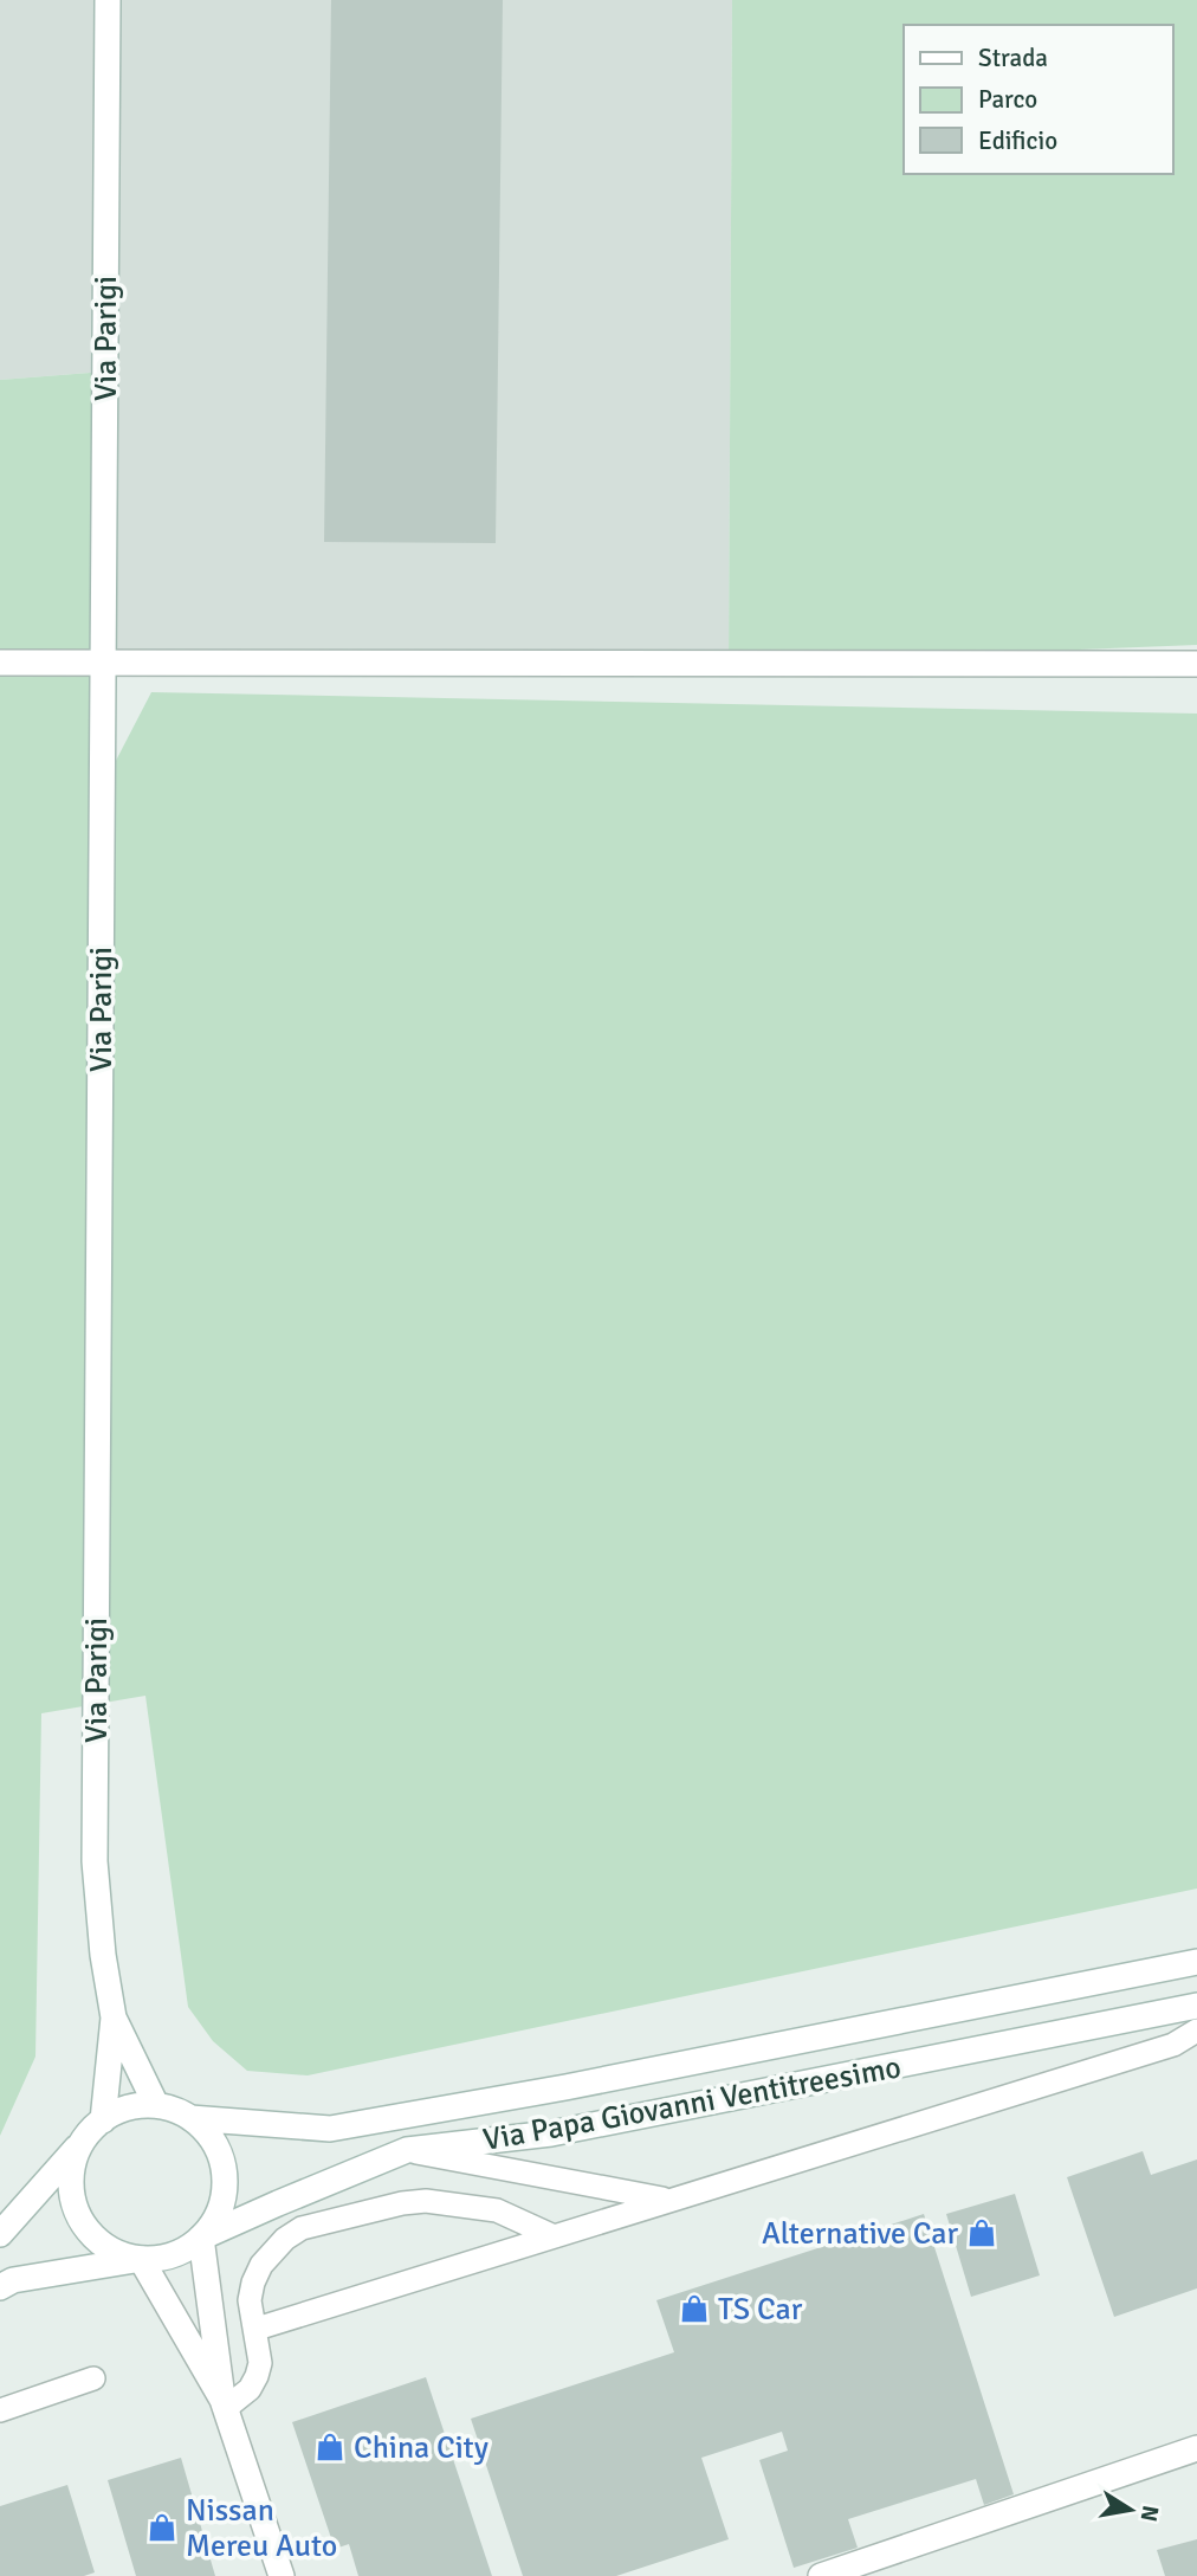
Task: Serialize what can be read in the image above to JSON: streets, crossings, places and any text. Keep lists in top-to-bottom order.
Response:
{
  "streets": {
    "street": ["Via Parigi", "Via Papa Giovanni Ventitreesimo"]
  },
  "crossings": [
    ["Via Parigi", "Via Papa Giovanni Ventitreesimo"]
  ],
  "places": {
    "shop": [
      "Alternative Car",
      "TS Car",
      "China City",
      "Nissan Mereu Auto"
    ]
  },
  "legend": ["Strada", "Parco", "Edificio"],
  "north": "right"
}
